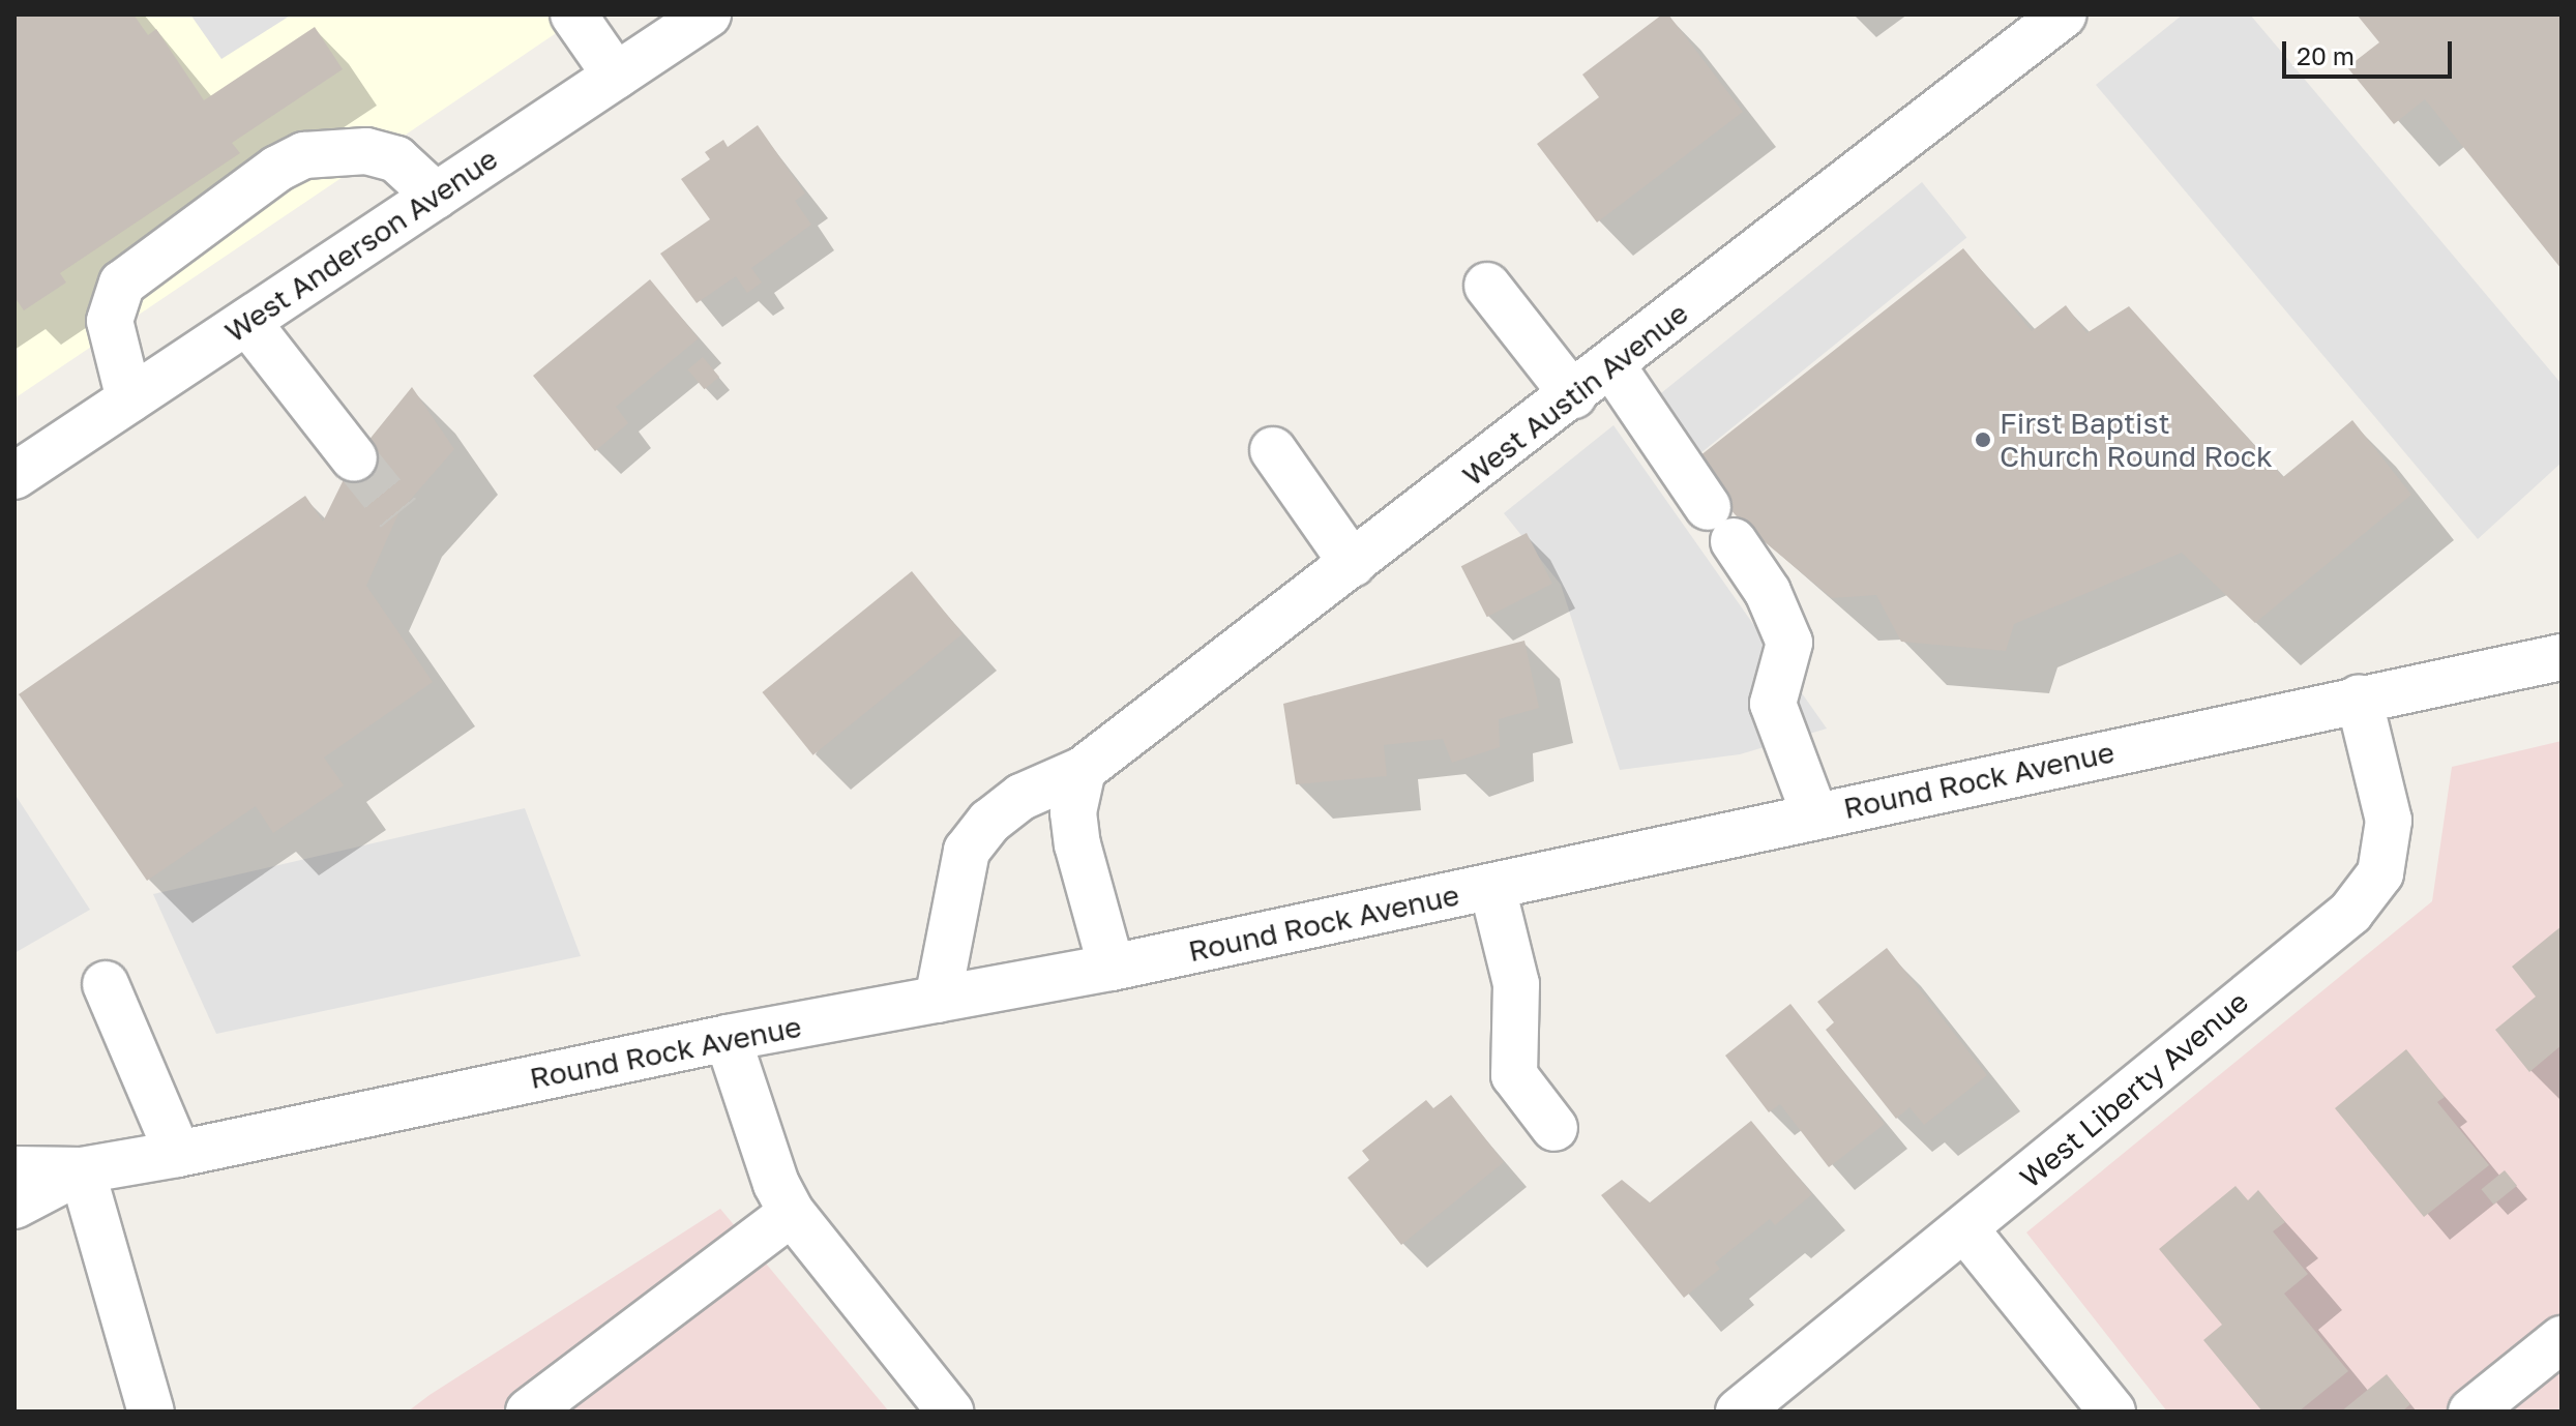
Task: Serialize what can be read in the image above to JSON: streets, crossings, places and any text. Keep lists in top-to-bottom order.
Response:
{
  "streets": {
    "street": [
      "West Anderson Avenue",
      "West Austin Avenue",
      "Round Rock Avenue",
      "West Liberty Avenue"
    ]
  },
  "crossings": [
    ["West Austin Avenue", "Round Rock Avenue"],
    ["Round Rock Avenue", "West Liberty Avenue"]
  ],
  "places": ["First Baptist Church Round Rock"],
  "scale_bar": "20 m"
}
